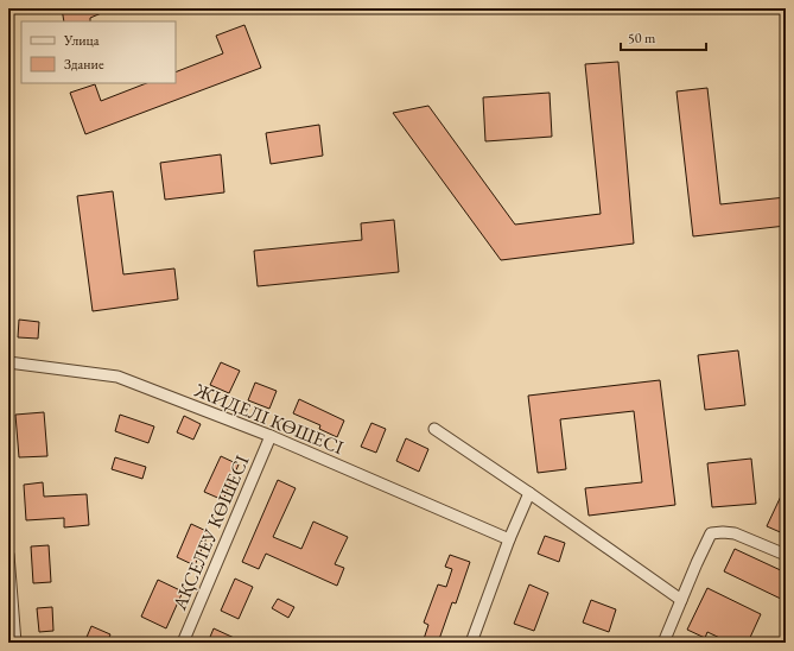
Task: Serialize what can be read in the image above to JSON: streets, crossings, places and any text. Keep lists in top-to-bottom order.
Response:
{
  "streets": {
    "street": ["ЖИДЕЛІ КӨШЕСІ", "АҚСЕЛЕУ КӨШЕСІ"]
  },
  "crossings": [
    ["ЖИДЕЛІ КӨШЕСІ", "АҚСЕЛЕУ КӨШЕСІ"]
  ],
  "legend": ["Улица", "Здание"],
  "scale_bar": "50 m"
}
